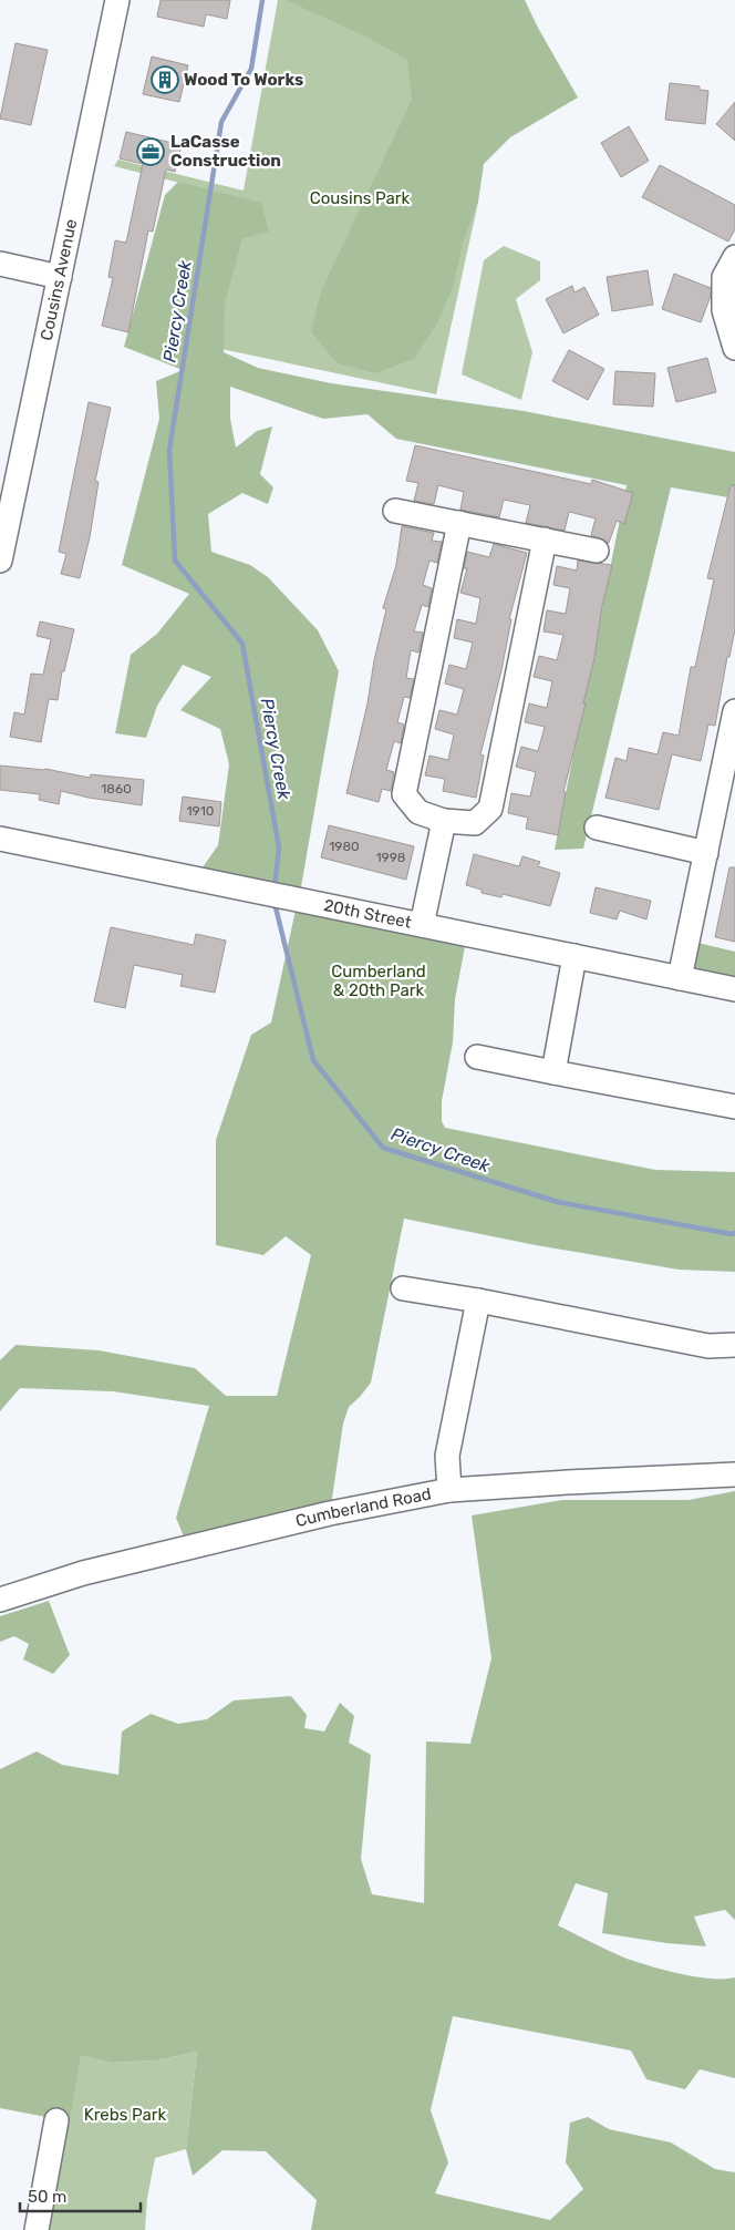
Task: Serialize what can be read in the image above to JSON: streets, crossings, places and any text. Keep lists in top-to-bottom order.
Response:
{
  "streets": {
    "street": ["Cousins Avenue", "20th Street", "Cumberland Road"]
  },
  "water": ["Piercy Creek"],
  "parks": ["Cousins Park", "Cumberland & 20th Park", "Krebs Park"],
  "places": {
    "building": ["Wood To Works"],
    "office": ["LaCasse Construction"]
  },
  "house_numbers": [
    "1860",
    "1910",
    "1980",
    "1998"
  ],
  "scale_bar": "50 m"
}
